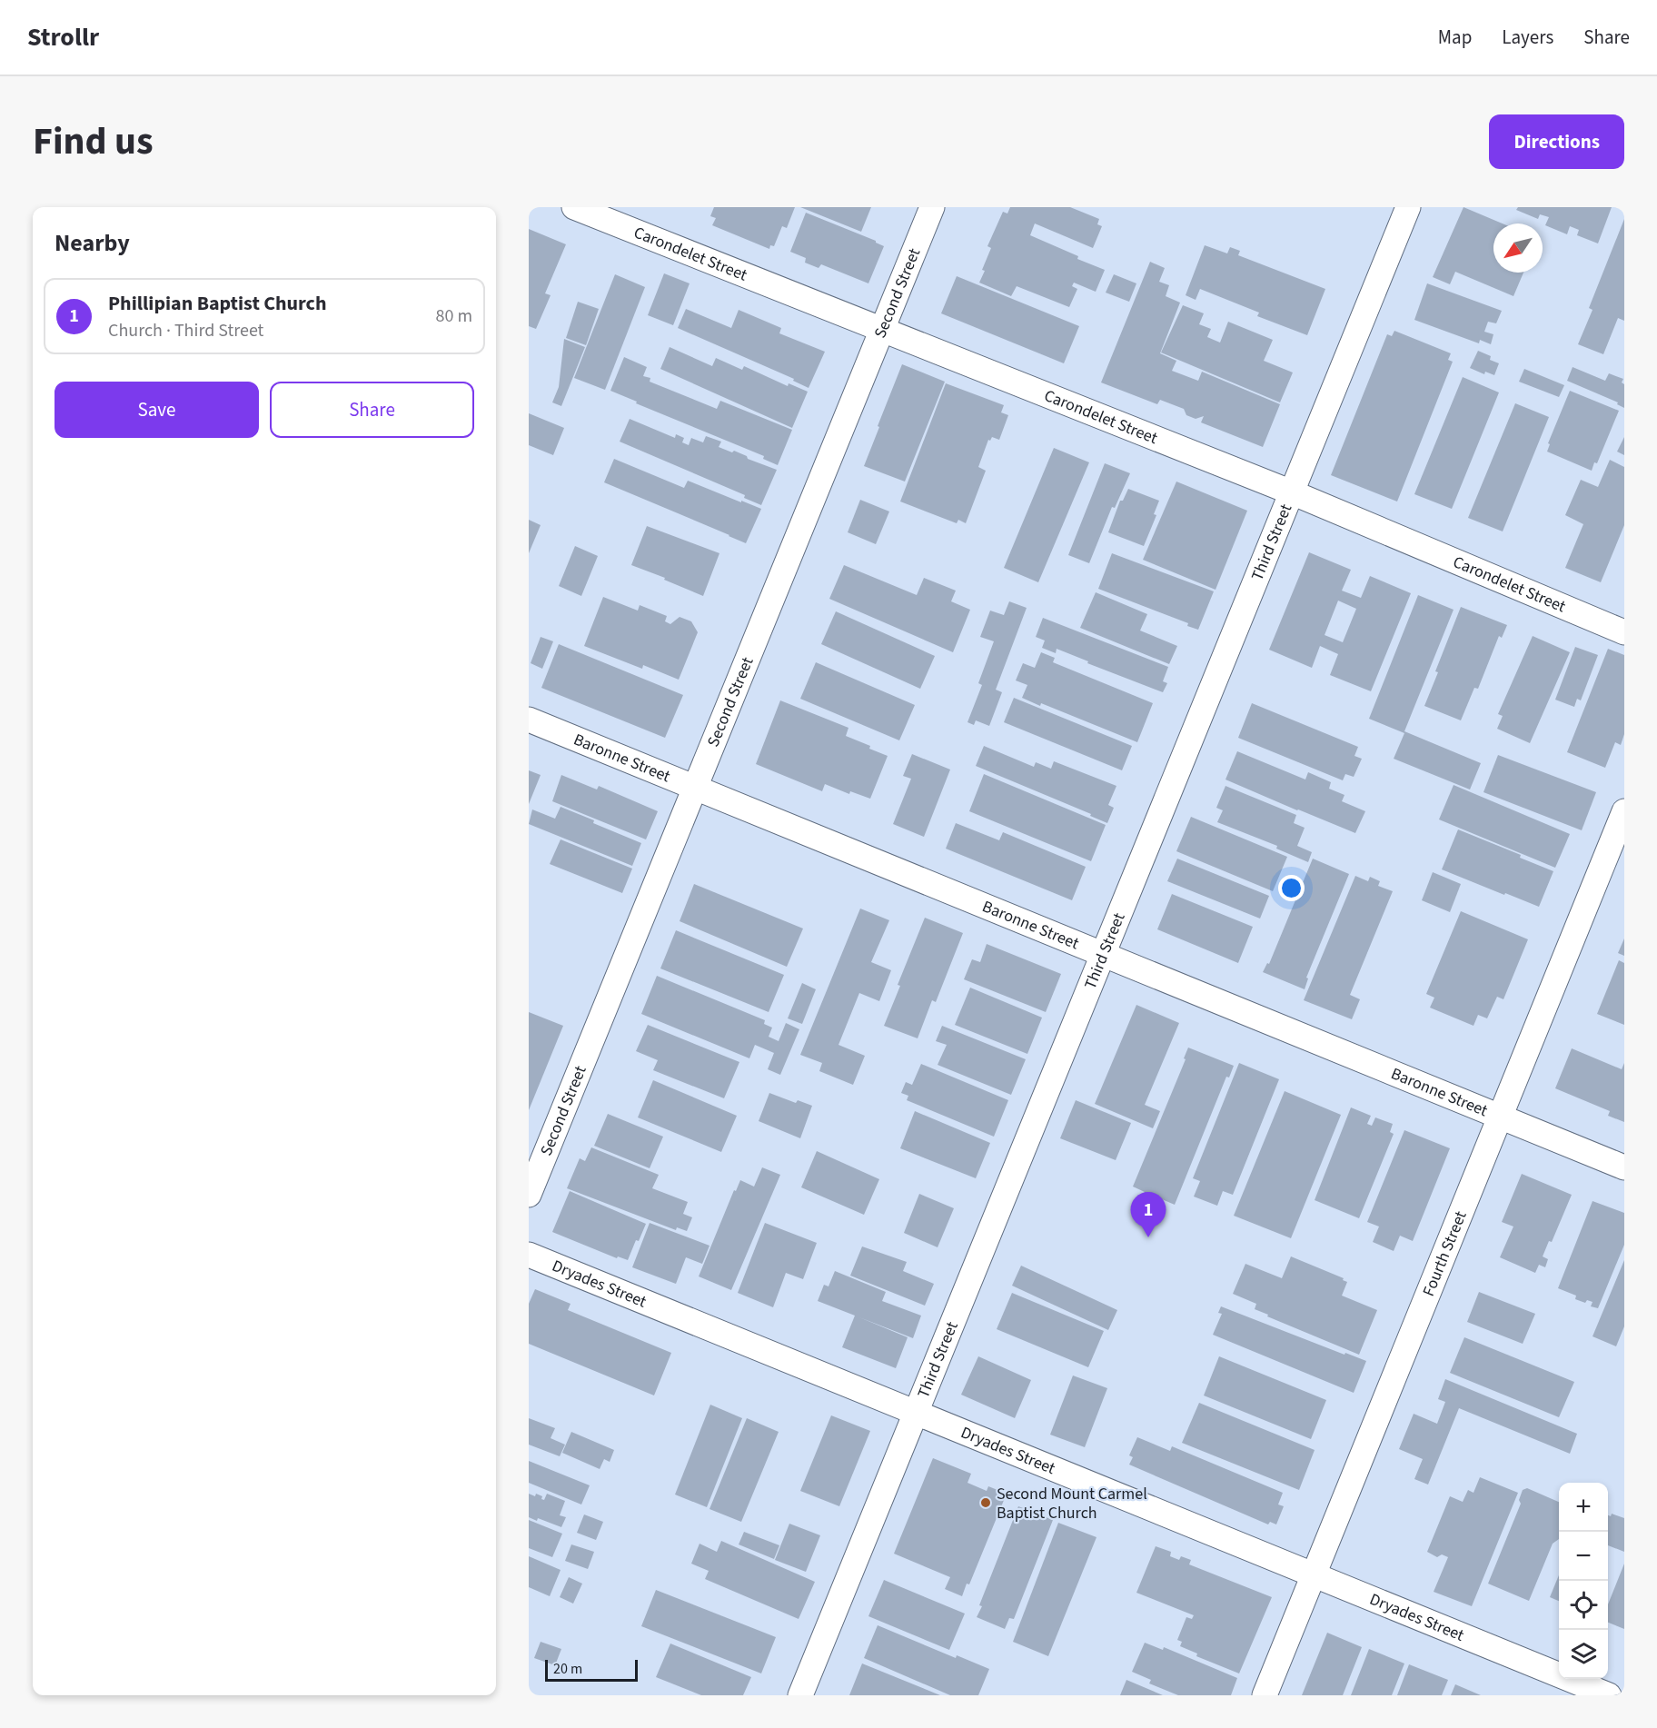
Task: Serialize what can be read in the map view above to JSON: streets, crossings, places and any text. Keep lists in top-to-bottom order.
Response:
{
  "streets": {
    "street": [
      "Carondelet Street",
      "Second Street",
      "Third Street",
      "Baronne Street",
      "Fourth Street",
      "Dryades Street"
    ]
  },
  "crossings": [
    ["Carondelet Street", "Second Street"],
    ["Carondelet Street", "Third Street"],
    ["Second Street", "Baronne Street"],
    ["Third Street", "Baronne Street"],
    ["Third Street", "Dryades Street"],
    ["Baronne Street", "Fourth Street"],
    ["Fourth Street", "Dryades Street"]
  ],
  "places": ["Second Mount Carmel Baptist Church"],
  "scale_bar": "20 m",
  "north": "bottom left",
  "page": {
    "header": "Strollr",
    "nav": ["Map", "Layers", "Share"],
    "title": "Find us",
    "buttons": [
      "Directions",
      ["Save", "Share"]
    ],
    "heading": "Nearby",
    "list": [
      {
        "mark": "1",
        "name": "Phillipian Baptist Church",
        "note": "Church · Third Street",
        "value": "80 m"
      }
    ],
    "pins": "1",
    "map_buttons": ["+", "−"],
    "scale": "20 m"
  }
}
